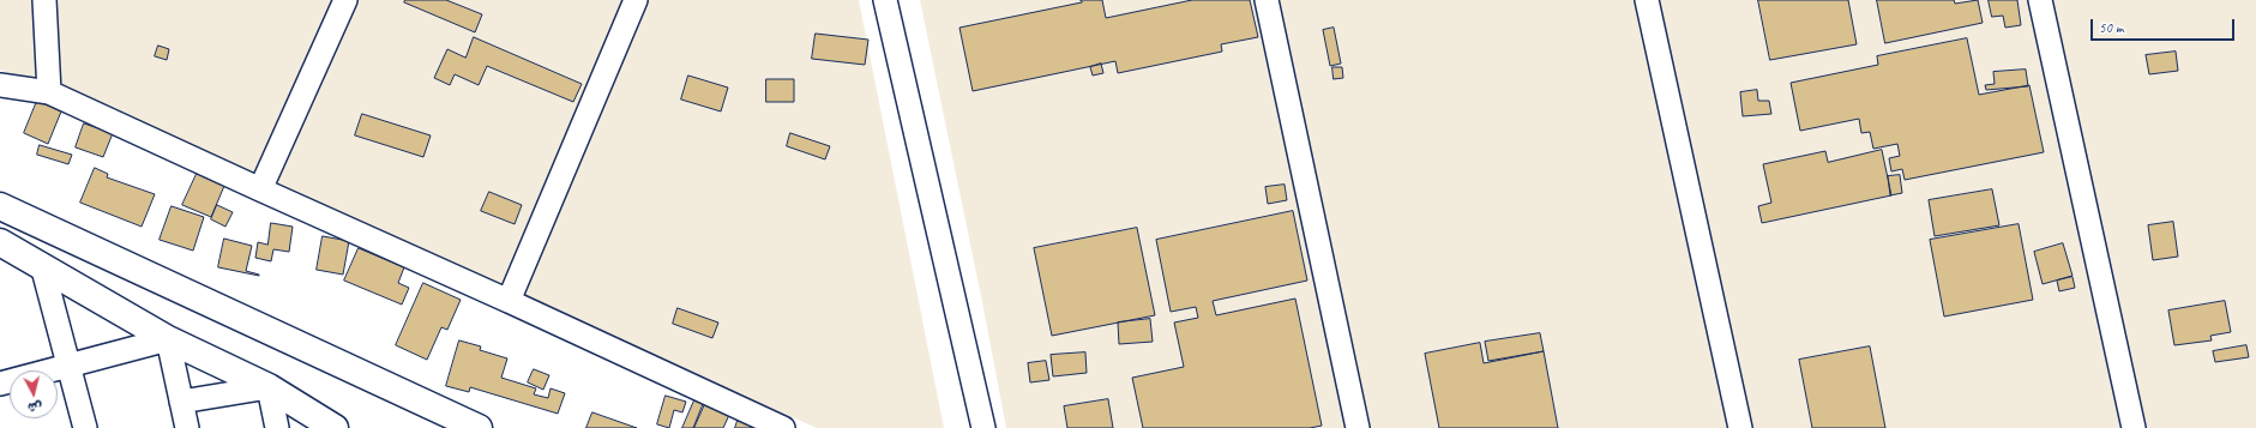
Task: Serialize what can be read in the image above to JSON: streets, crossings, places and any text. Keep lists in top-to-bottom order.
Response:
{
  "scale_bar": "50 m",
  "north": "bottom"
}
